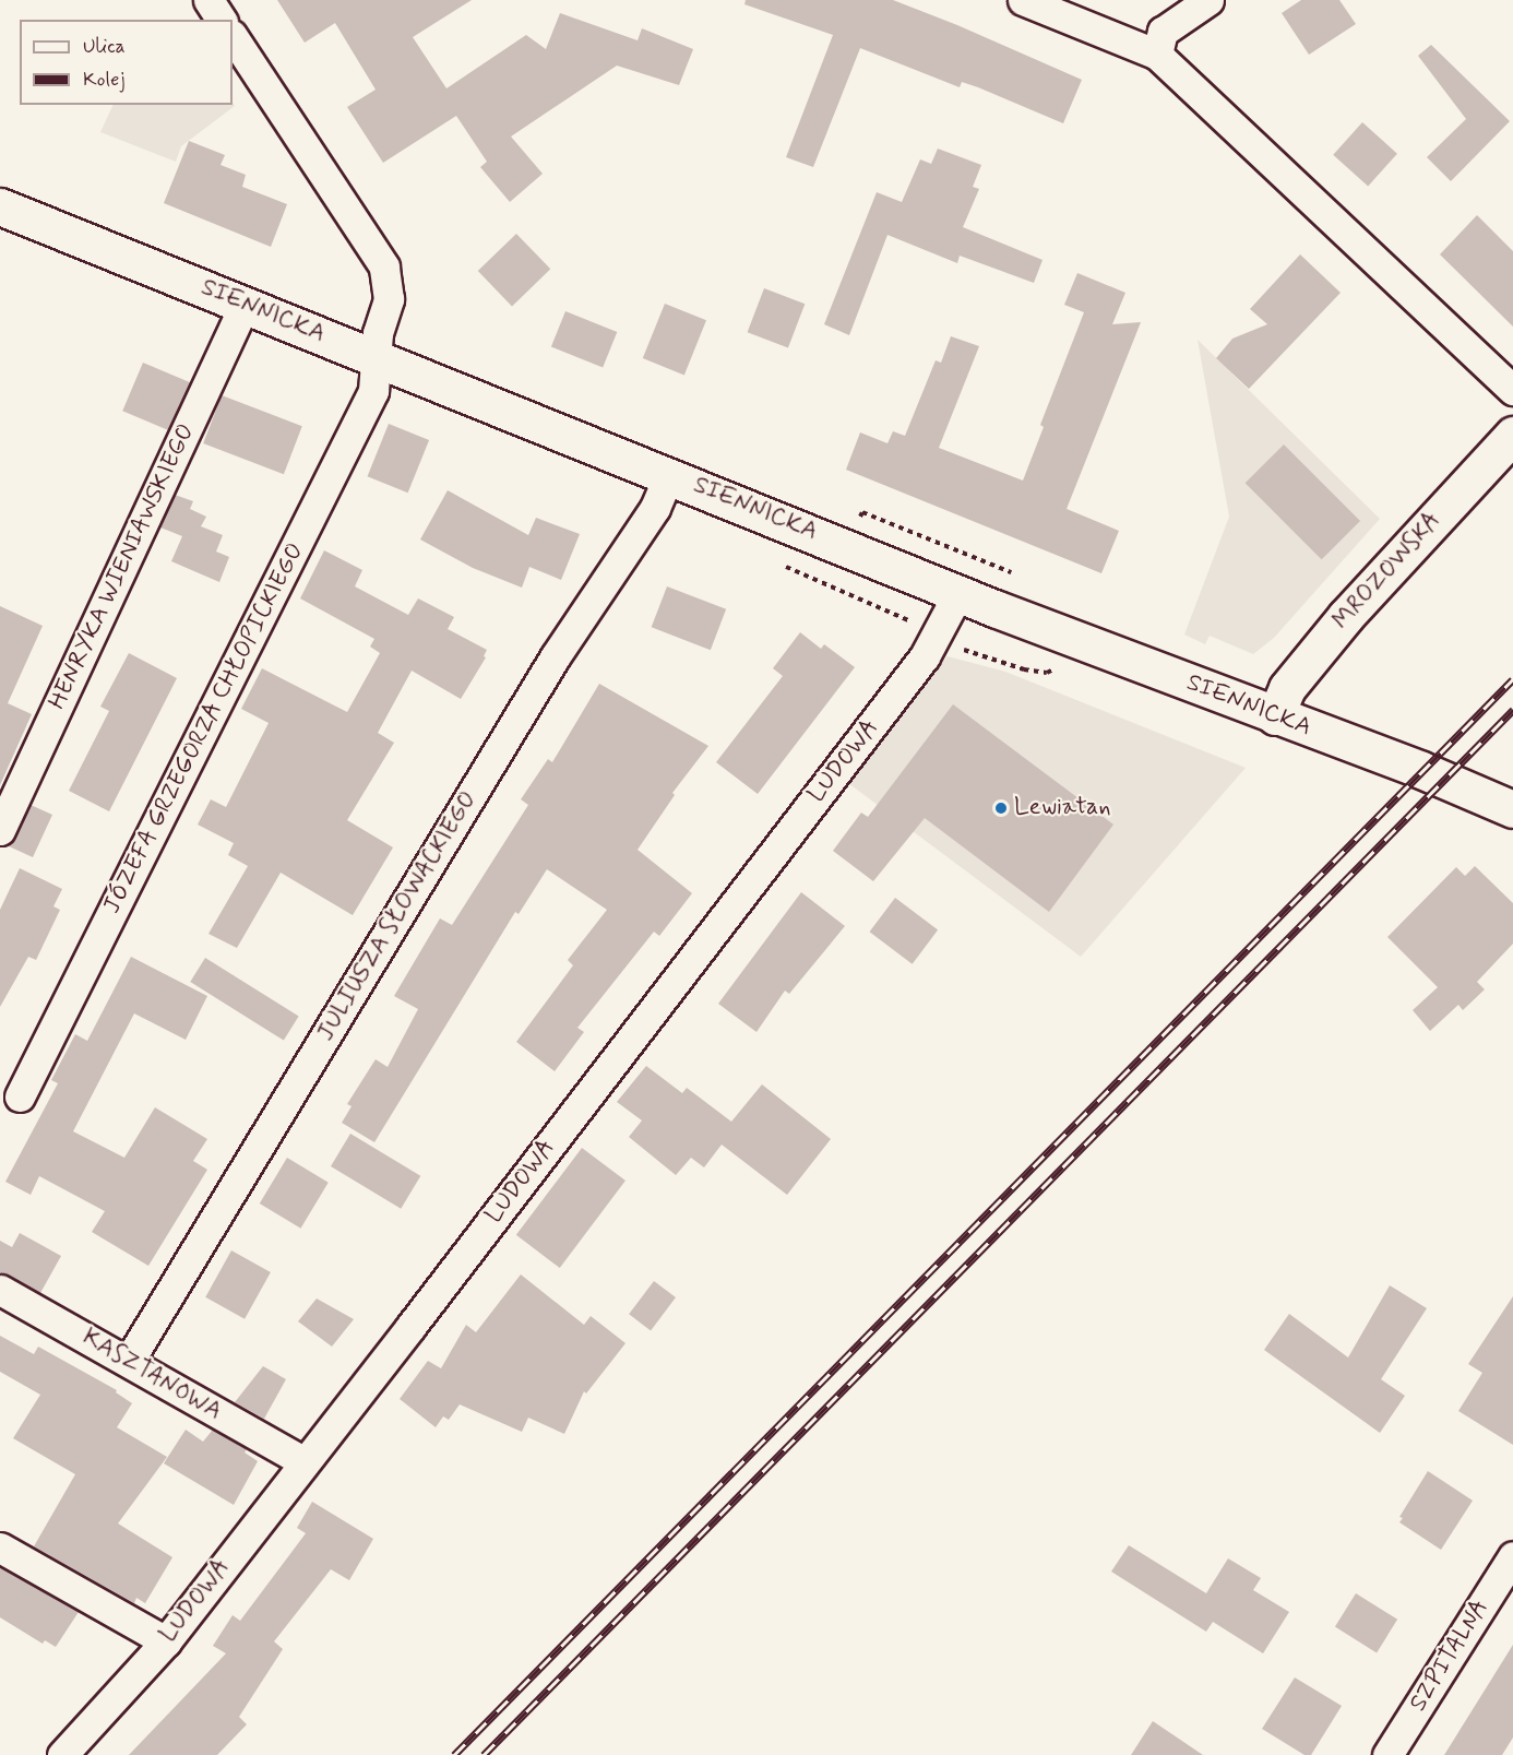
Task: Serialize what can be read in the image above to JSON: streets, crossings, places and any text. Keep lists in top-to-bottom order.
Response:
{
  "streets": {
    "main road": ["SIENNICKA", "MROZOWSKA"],
    "street": [
      "HENRYKA WIENIAWSKIEGO",
      "JÓZEFA GRZEGORZA CHŁOPICKIEGO",
      "LUDOWA",
      "JULIUSZA SŁOWACKIEGO",
      "KASZTANOWA",
      "SZPITALNA"
    ]
  },
  "crossings": [
    ["SIENNICKA", "HENRYKA WIENIAWSKIEGO"],
    ["SIENNICKA", "MROZOWSKA"],
    ["SIENNICKA", "JÓZEFA GRZEGORZA CHŁOPICKIEGO"],
    ["SIENNICKA", "LUDOWA"],
    ["SIENNICKA", "JULIUSZA SŁOWACKIEGO"],
    ["LUDOWA", "KASZTANOWA"],
    ["JULIUSZA SŁOWACKIEGO", "KASZTANOWA"]
  ],
  "places": ["Lewiatan"],
  "legend": ["Ulica", "Kolej"]
}
